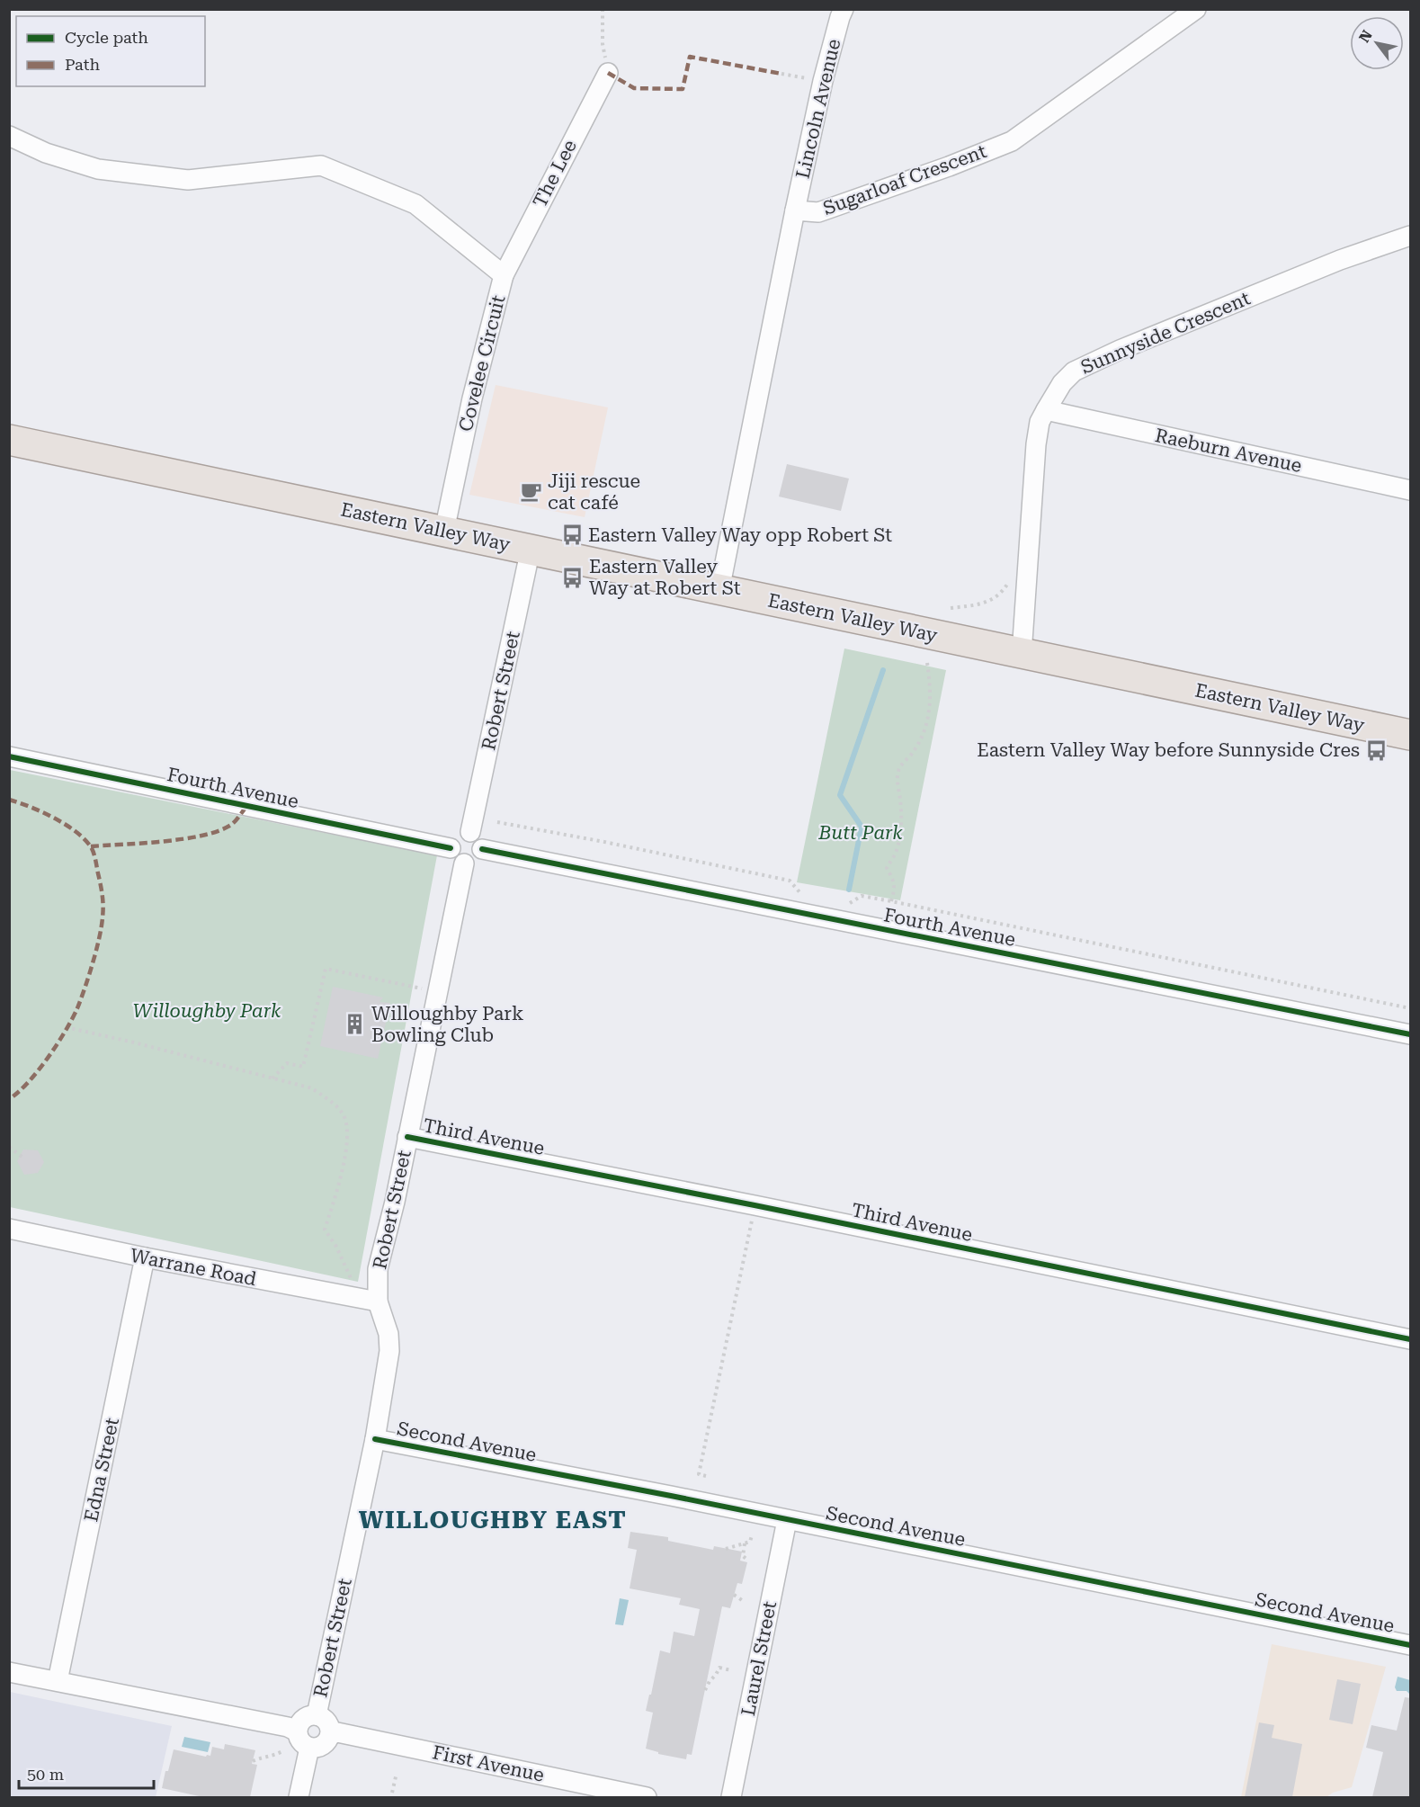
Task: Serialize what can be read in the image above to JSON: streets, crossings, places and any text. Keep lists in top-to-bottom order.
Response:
{
  "streets": {
    "main road": ["Eastern Valley Way"],
    "street": [
      "Lincoln Avenue",
      "The Lee",
      "Sugarloaf Crescent",
      "Sunnyside Crescent",
      "Covelee Circuit",
      "Raeburn Avenue",
      "Robert Street",
      "Fourth Avenue",
      "Third Avenue",
      "Warrane Road",
      "Second Avenue",
      "Edna Street",
      "Laurel Street",
      "First Avenue"
    ]
  },
  "crossings": [
    ["Lincoln Avenue", "Sugarloaf Crescent"],
    ["The Lee", "Covelee Circuit"],
    ["Sugarloaf Crescent", "Eastern Valley Way"],
    ["Sunnyside Crescent", "Raeburn Avenue"],
    ["Sunnyside Crescent", "Eastern Valley Way"],
    ["Covelee Circuit", "Eastern Valley Way"],
    ["Eastern Valley Way", "Robert Street"],
    ["Robert Street", "Fourth Avenue"],
    ["Robert Street", "Third Avenue"],
    ["Robert Street", "Warrane Road"],
    ["Robert Street", "Second Avenue"],
    ["Robert Street", "First Avenue"],
    ["Warrane Road", "Edna Street"],
    ["Second Avenue", "Laurel Street"]
  ],
  "districts": ["WILLOUGHBY EAST"],
  "parks": ["Butt Park", "Willoughby Park"],
  "places": {
    "cafe": ["Jiji rescue cat café"],
    "bus stop": ["Eastern Valley Way opp Robert St", "Eastern Valley Way at Robert St", "Eastern Valley Way before Sunnyside Cres"],
    "building": ["Willoughby Park Bowling Club"]
  },
  "legend": ["Cycle path", "Path"],
  "scale_bar": "50 m",
  "north": "top left"
}
